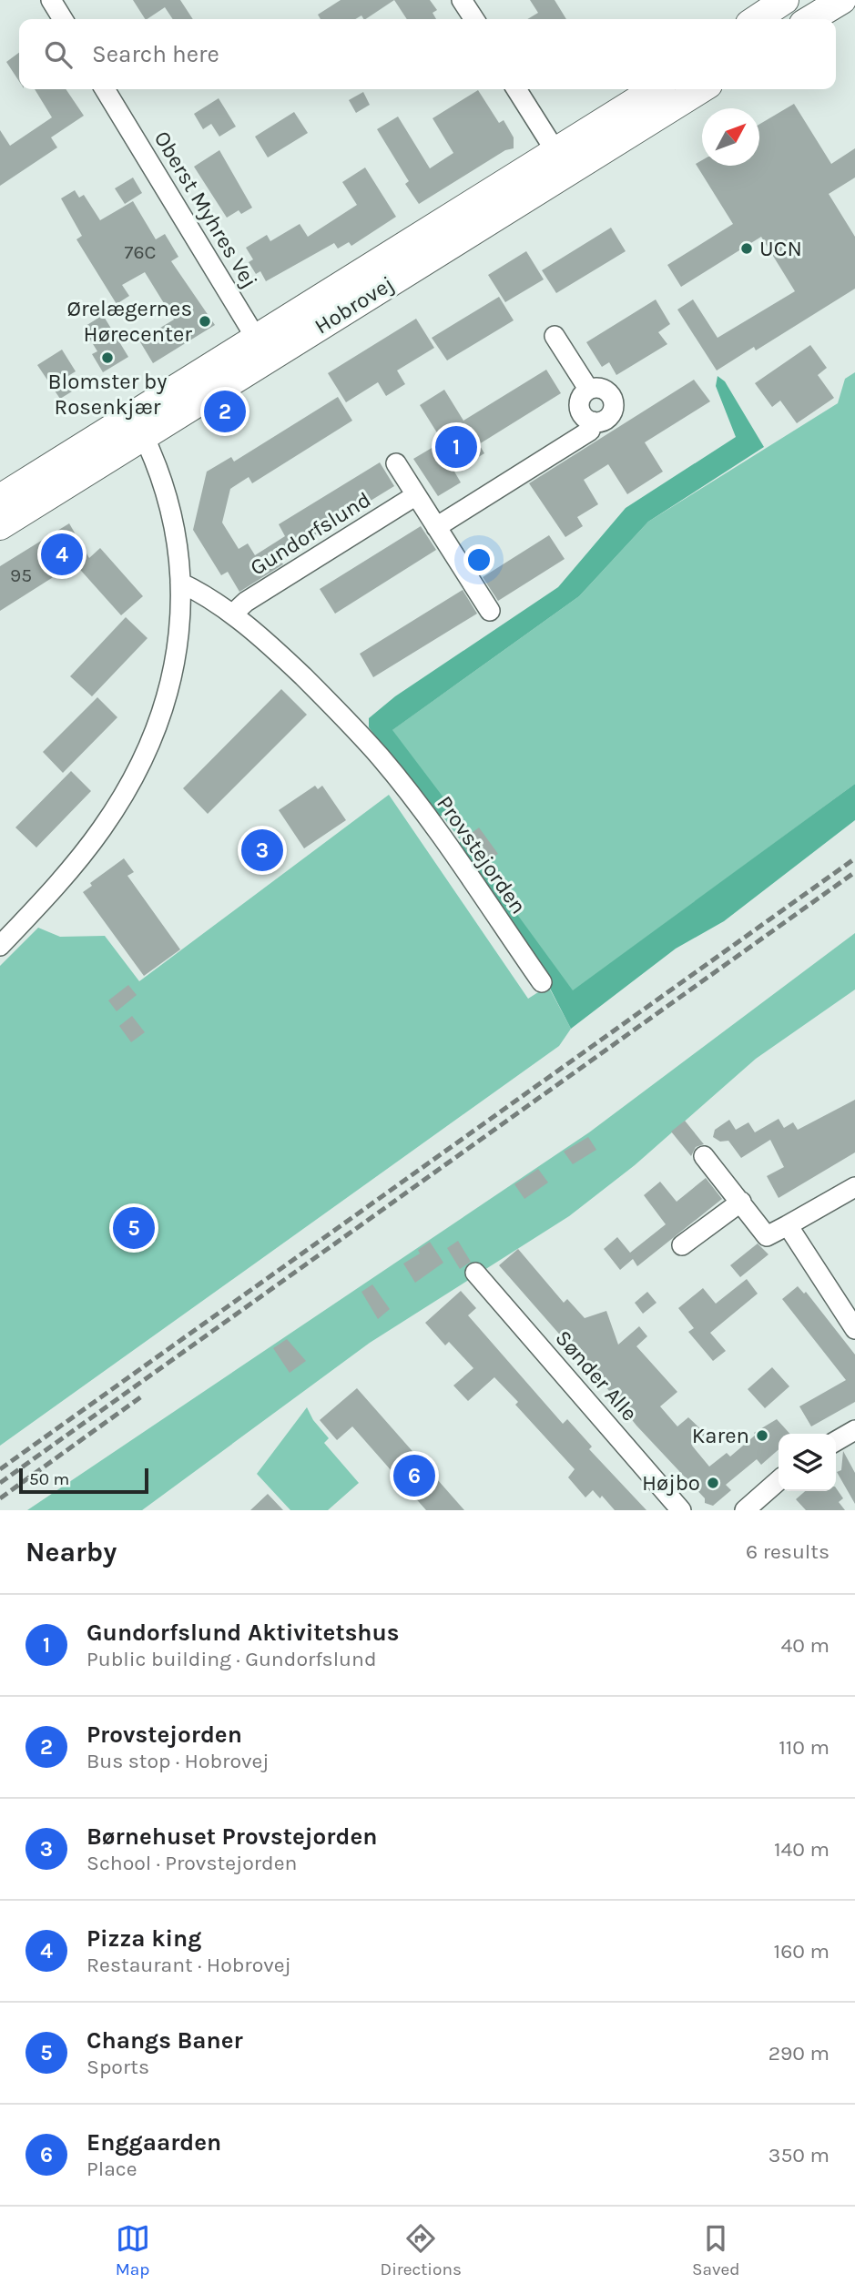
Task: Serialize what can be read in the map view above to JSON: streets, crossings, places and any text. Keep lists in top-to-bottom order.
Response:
{
  "streets": {
    "main road": ["Hobrovej"],
    "street": [
      "Oberst Myhres Vej",
      "Gundorfslund",
      "Provstejorden",
      "Sønder Alle"
    ]
  },
  "crossings": [
    ["Oberst Myhres Vej", "Hobrovej"],
    ["Gundorfslund", "Provstejorden"]
  ],
  "places": [
    "UCN",
    "Ørelægernes Hørecenter",
    "Blomster by Rosenkjær",
    "Karen",
    "Højbo"
  ],
  "house_numbers": ["76C", "95"],
  "scale_bar": "50 m",
  "north": "top right",
  "page": {
    "search": "Search here",
    "pins": [
      "2",
      "1",
      "4",
      "3",
      "5",
      "6"
    ],
    "scale": "50 m",
    "heading": ["Nearby", "6 results"],
    "list": [
      {
        "mark": "1",
        "name": "Gundorfslund Aktivitetshus",
        "note": "Public building · Gundorfslund",
        "value": "40 m"
      },
      {
        "mark": "2",
        "name": "Provstejorden",
        "note": "Bus stop · Hobrovej",
        "value": "110 m"
      },
      {
        "mark": "3",
        "name": "Børnehuset Provstejorden",
        "note": "School · Provstejorden",
        "value": "140 m"
      },
      {
        "mark": "4",
        "name": "Pizza king",
        "note": "Restaurant · Hobrovej",
        "value": "160 m"
      },
      {
        "mark": "5",
        "name": "Changs Baner",
        "note": "Sports",
        "value": "290 m"
      },
      {
        "mark": "6",
        "name": "Enggaarden",
        "note": "Place",
        "value": "350 m"
      }
    ],
    "nav": ["Map", "Directions", "Saved"]
  }
}
